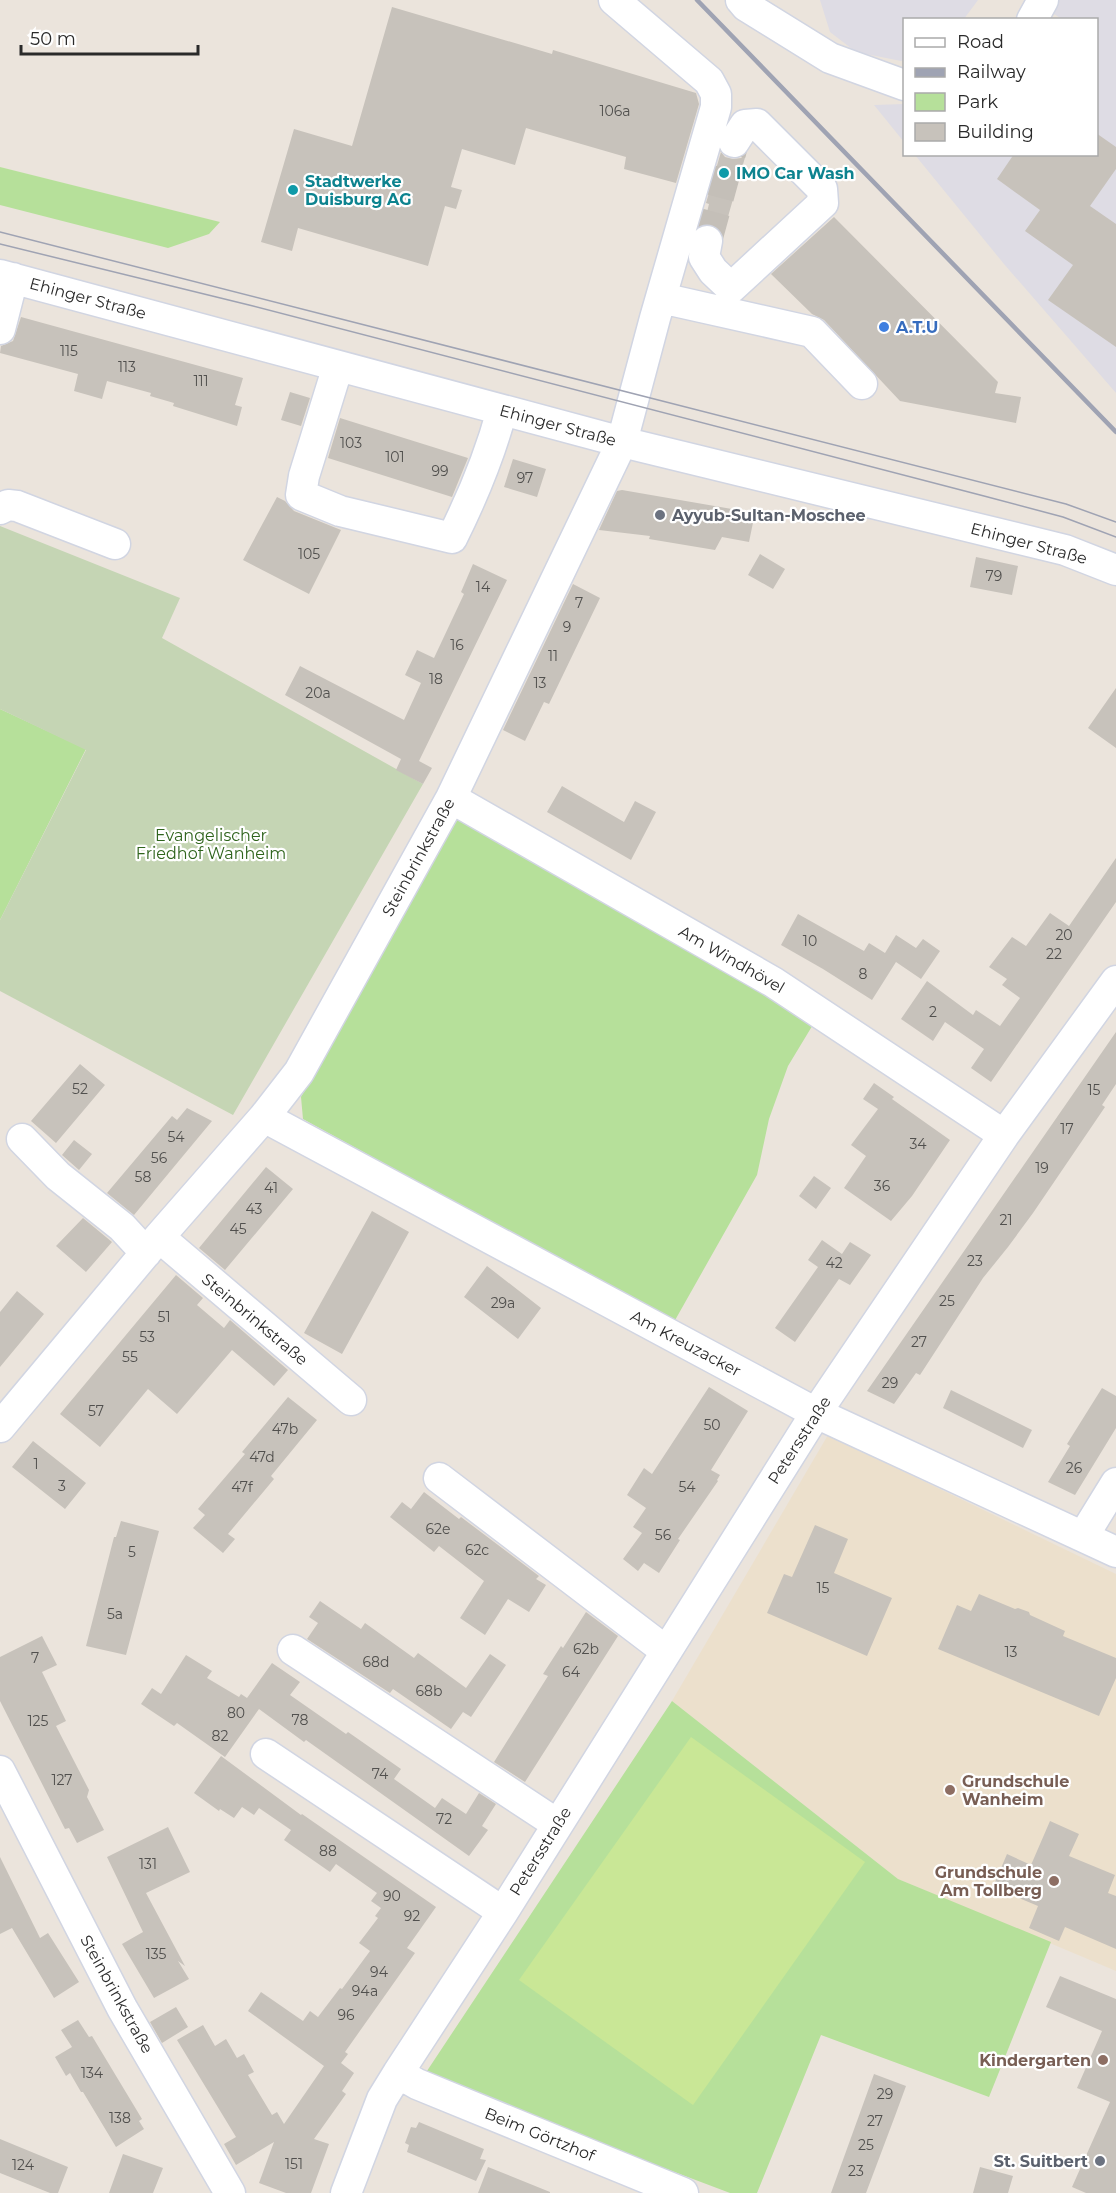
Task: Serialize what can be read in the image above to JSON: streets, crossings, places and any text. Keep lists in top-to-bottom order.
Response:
{
  "streets": {
    "street": [
      "Ehinger Straße",
      "Steinbrinkstraße",
      "Am Windhövel",
      "Am Kreuzacker",
      "Petersstraße",
      "Beim Görtzhof"
    ]
  },
  "crossings": [
    ["Ehinger Straße", "Steinbrinkstraße"],
    ["Steinbrinkstraße", "Am Windhövel"],
    ["Steinbrinkstraße", "Am Kreuzacker"],
    ["Am Windhövel", "Petersstraße"],
    ["Am Kreuzacker", "Petersstraße"],
    ["Petersstraße", "Beim Görtzhof"]
  ],
  "parks": ["Evangelischer Friedhof Wanheim"],
  "places": [
    "IMO Car Wash",
    "Stadtwerke Duisburg AG",
    "A.T.U",
    "Ayyub-Sultan-Moschee",
    "Grundschule Wanheim",
    "Grundschule Am Tollberg",
    "Kindergarten",
    "St. Suitbert"
  ],
  "house_numbers": [
    "106a",
    "115",
    "113",
    "111",
    "103",
    "101",
    "99",
    "97",
    "105",
    "79",
    "14",
    "7",
    "9",
    "16",
    "11",
    "18",
    "13",
    "20a",
    "20",
    "10",
    "22",
    "8",
    "2",
    "52",
    "15",
    "17",
    "54",
    "34",
    "56",
    "19",
    "58",
    "36",
    "41",
    "43",
    "21",
    "45",
    "23",
    "42",
    "25",
    "29a",
    "51",
    "53",
    "27",
    "55",
    "29",
    "57",
    "50",
    "47b",
    "47d",
    "1",
    "26",
    "3",
    "47f",
    "54",
    "62e",
    "56",
    "62c",
    "5",
    "15",
    "5a",
    "62b",
    "13",
    "7",
    "68d",
    "64",
    "68b",
    "80",
    "78",
    "125",
    "82",
    "74",
    "127",
    "72",
    "88",
    "131",
    "90",
    "92",
    "135",
    "94",
    "94a",
    "96",
    "134",
    "29",
    "138",
    "27",
    "25",
    "151",
    "124",
    "23"
  ],
  "legend": [
    "Road",
    "Railway",
    "Park",
    "Building"
  ],
  "scale_bar": "50 m"
}
